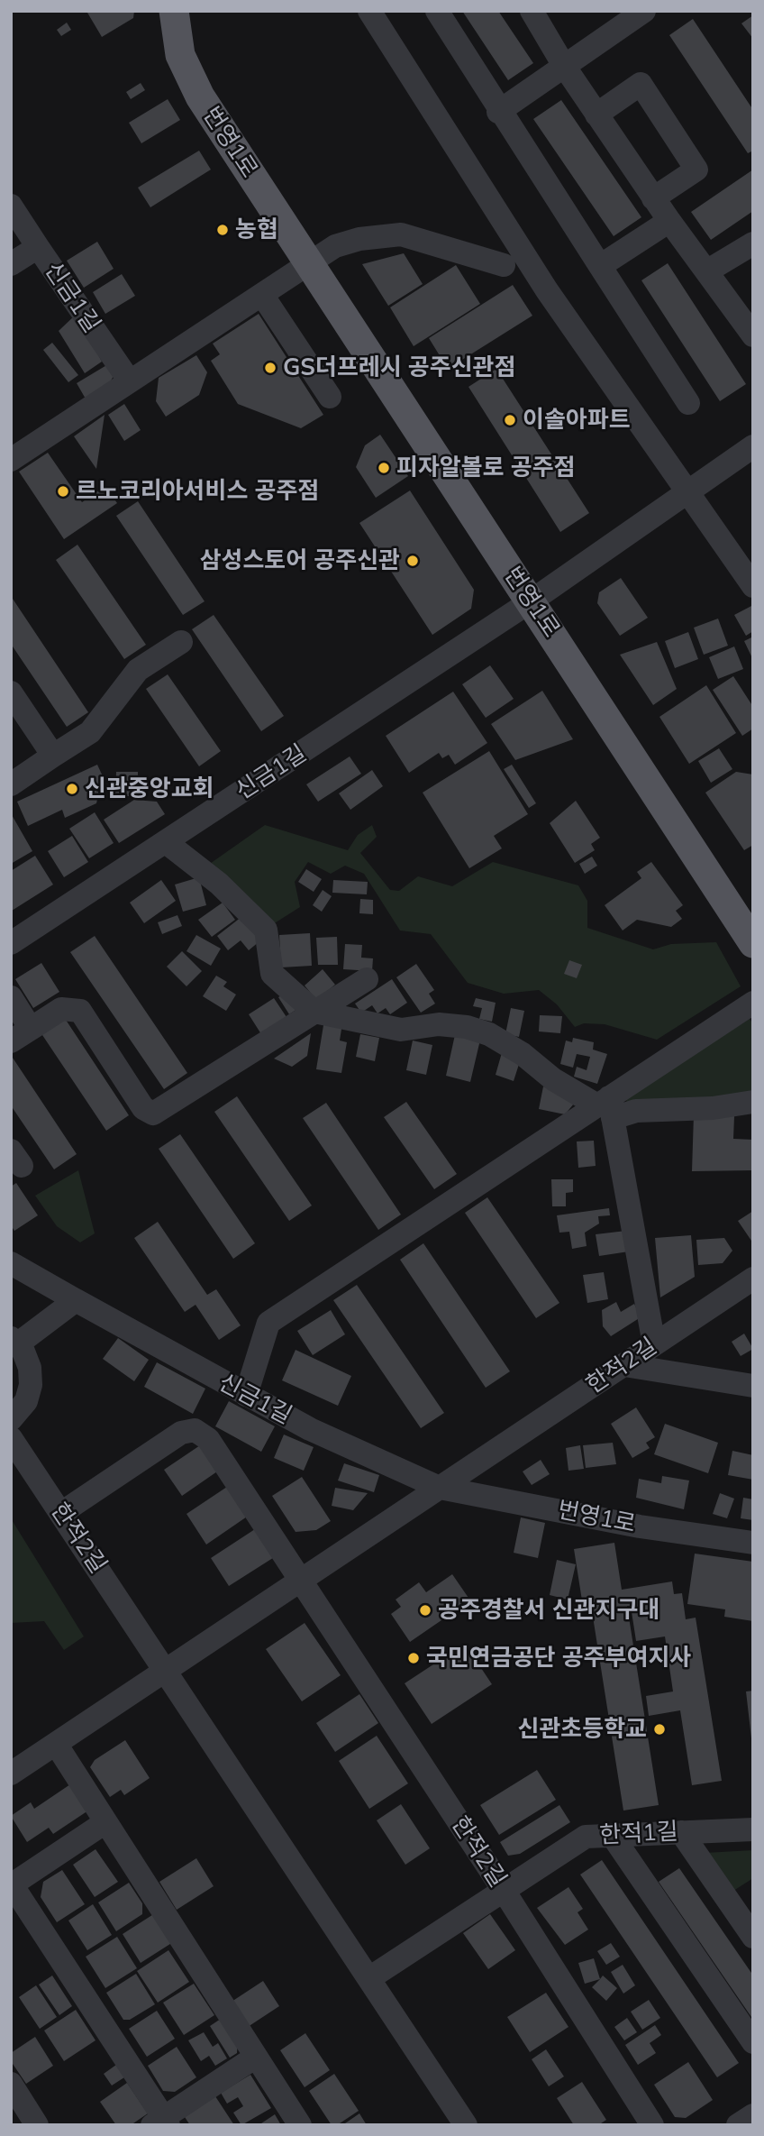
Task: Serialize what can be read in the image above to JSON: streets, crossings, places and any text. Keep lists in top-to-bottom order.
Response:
{
  "streets": {
    "main road": ["번영1로"],
    "street": ["신금1길", "한적2길", "한적1길"]
  },
  "crossings": [
    ["번영1로", "신금1길"],
    ["번영1로", "한적2길"],
    ["신금1길", "한적2길"],
    ["한적2길", "한적1길"]
  ],
  "places": [
    "농협",
    "GS더프레시 공주신관점",
    "이솔아파트",
    "피자알볼로 공주점",
    "르노코리아서비스 공주점",
    "삼성스토어 공주신관",
    "신관중앙교회",
    "공주경찰서 신관지구대",
    "국민연금공단 공주부여지사",
    "신관초등학교"
  ]
}
